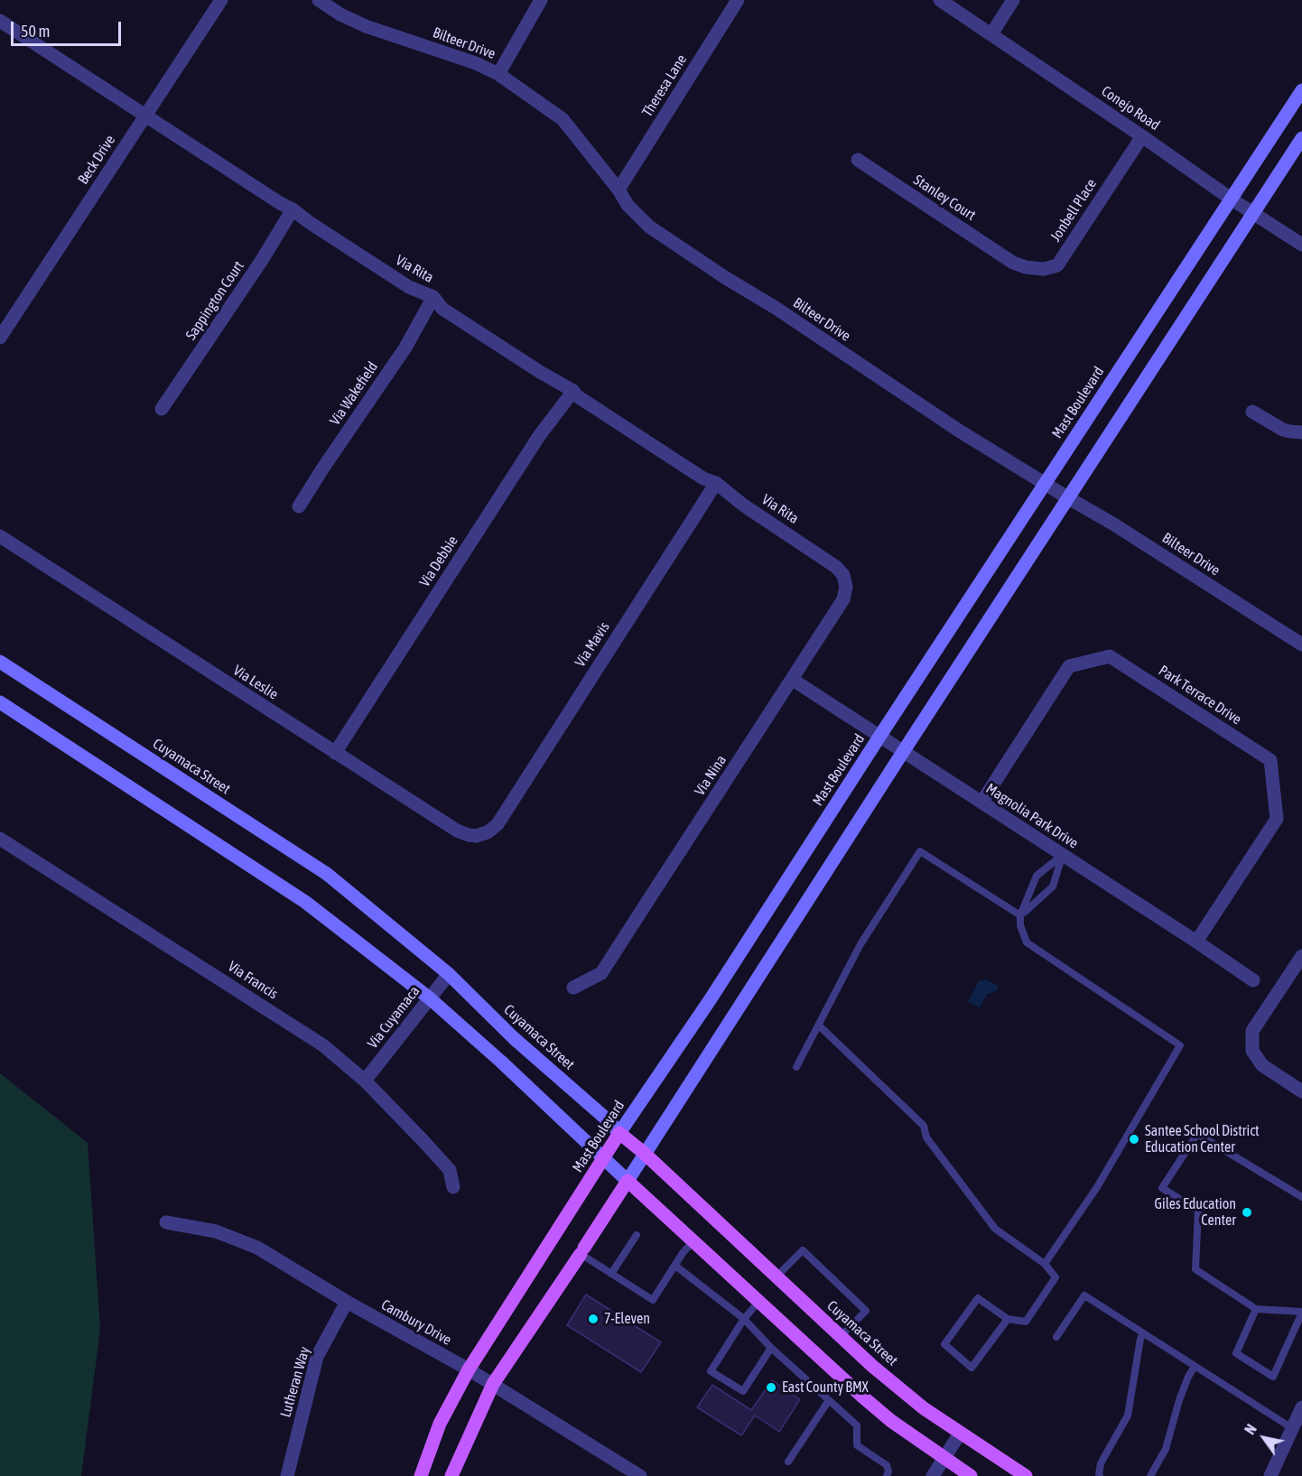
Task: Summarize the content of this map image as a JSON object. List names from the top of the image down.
{
  "streets": {
    "main road": ["Mast Boulevard", "Cuyamaca Street"],
    "street": [
      "Bilteer Drive",
      "Theresa Lane",
      "Conejo Road",
      "Beck Drive",
      "Stanley Court",
      "Jonbell Place",
      "Via Rita",
      "Sappington Court",
      "Via Wakefield",
      "Via Debbie",
      "Via Mavis",
      "Via Leslie",
      "Park Terrace Drive",
      "Via Nina",
      "Magnolia Park Drive",
      "Via Francis",
      "Via Cuyamaca",
      "Cambury Drive",
      "Lutheran Way"
    ]
  },
  "crossings": [
    ["Bilteer Drive", "Theresa Lane"],
    ["Bilteer Drive", "Mast Boulevard"],
    ["Conejo Road", "Jonbell Place"],
    ["Conejo Road", "Mast Boulevard"],
    ["Beck Drive", "Via Rita"],
    ["Stanley Court", "Jonbell Place"],
    ["Via Rita", "Sappington Court"],
    ["Via Rita", "Via Wakefield"],
    ["Via Rita", "Via Debbie"],
    ["Via Rita", "Via Mavis"],
    ["Via Rita", "Via Nina"],
    ["Mast Boulevard", "Cuyamaca Street"],
    ["Mast Boulevard", "Magnolia Park Drive"],
    ["Mast Boulevard", "Cambury Drive"],
    ["Via Debbie", "Via Leslie"],
    ["Via Mavis", "Via Leslie"],
    ["Park Terrace Drive", "Magnolia Park Drive"],
    ["Cuyamaca Street", "Via Cuyamaca"],
    ["Via Nina", "Magnolia Park Drive"],
    ["Via Francis", "Via Cuyamaca"],
    ["Cambury Drive", "Lutheran Way"]
  ],
  "places": [
    "Santee School District Education Center",
    "Giles Education Center",
    "7-Eleven",
    "East County BMX"
  ],
  "scale_bar": "50 m",
  "north": "top left"
}
